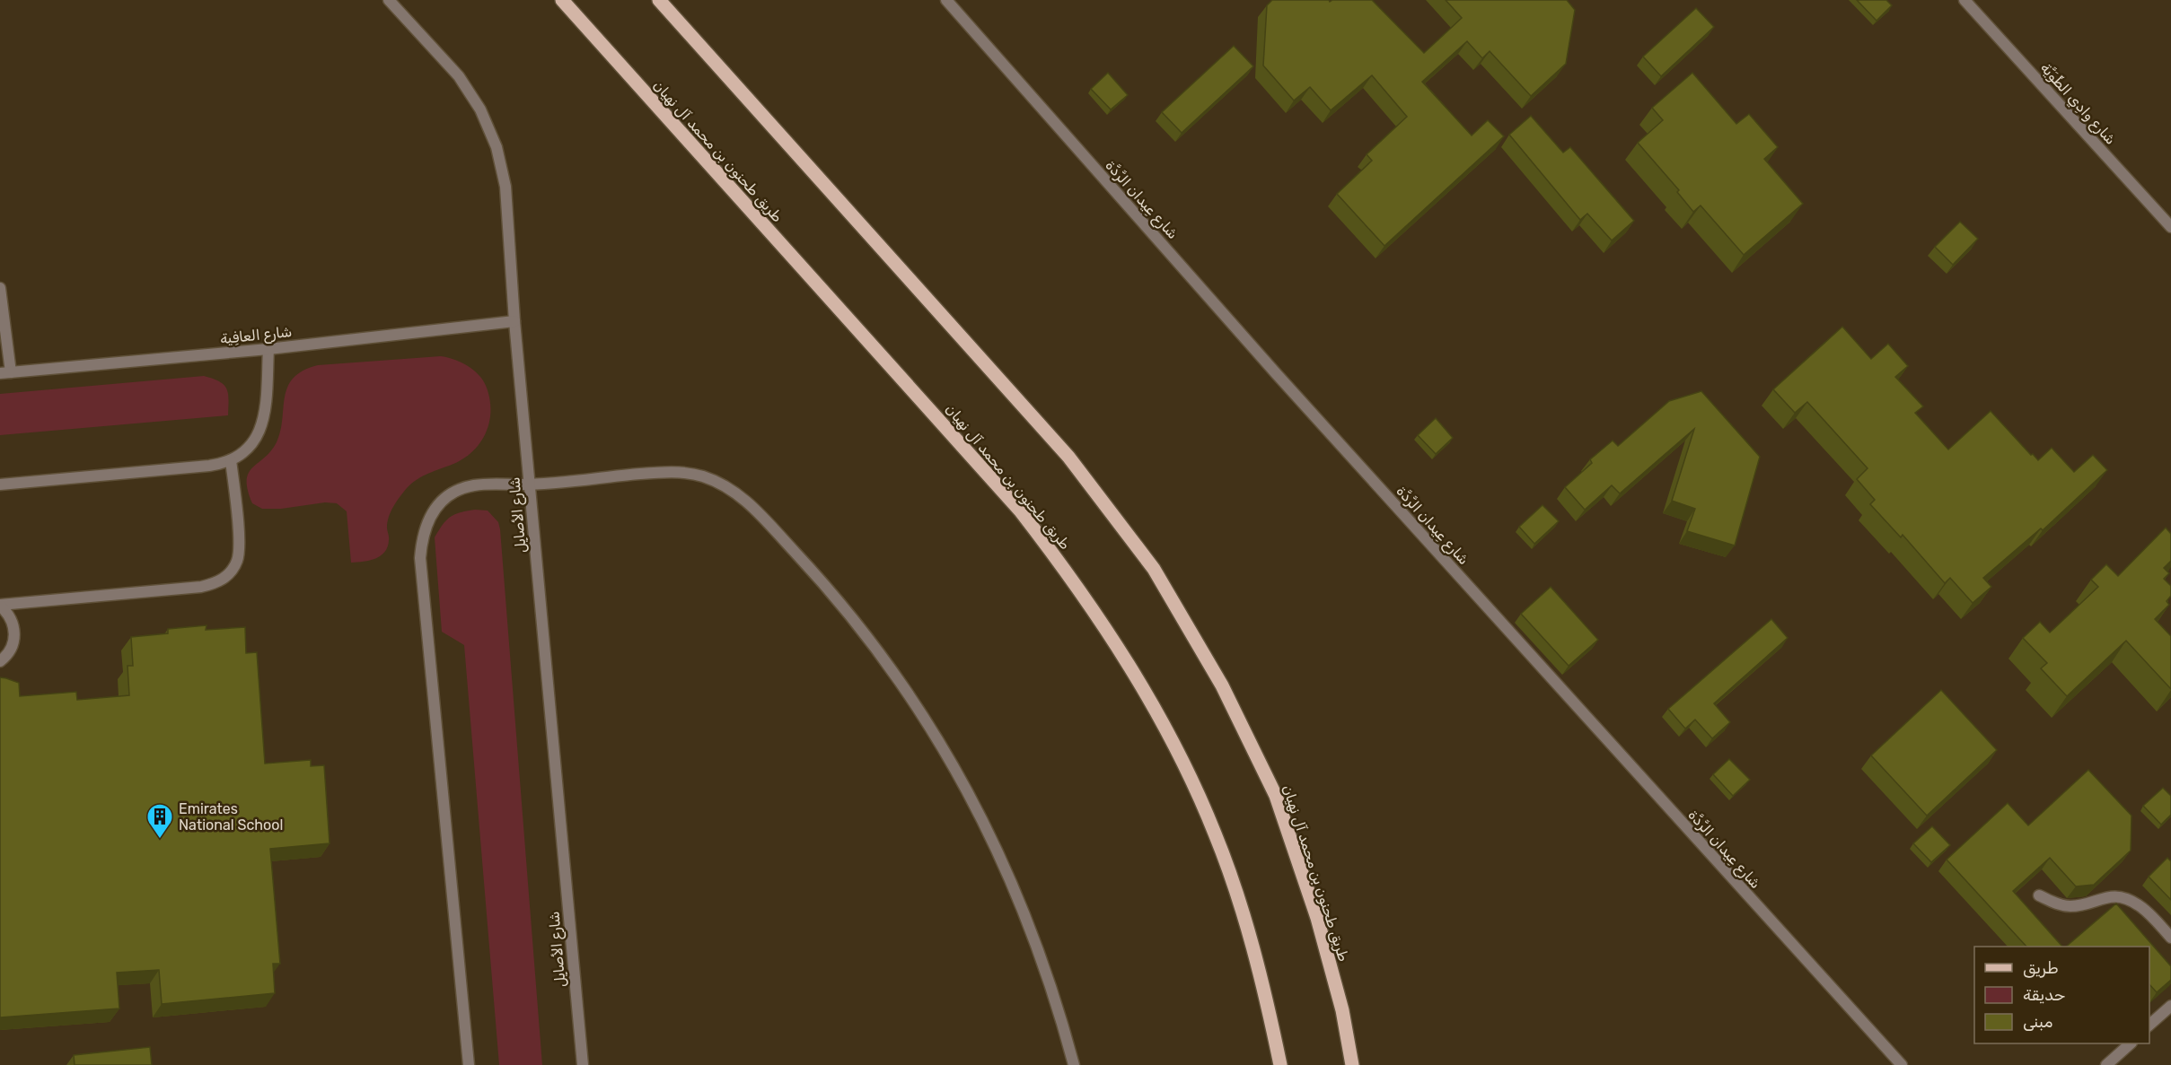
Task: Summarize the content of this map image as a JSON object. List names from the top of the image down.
{
  "streets": {
    "main road": ["طريق طحنون بن محمد آل نهيان"],
    "street": [
      "شارع وادِي الطِّوَيَّة",
      "شارع عِيدان الرَّدَّة",
      "شارع العافِية",
      "شارع الأصايِل"
    ]
  },
  "crossings": [
    ["شارع العافِية", "شارع الأصايِل"]
  ],
  "places": {
    "building": ["Emirates National School"]
  },
  "legend": ["طريق", "حديقة", "مبنى"]
}
